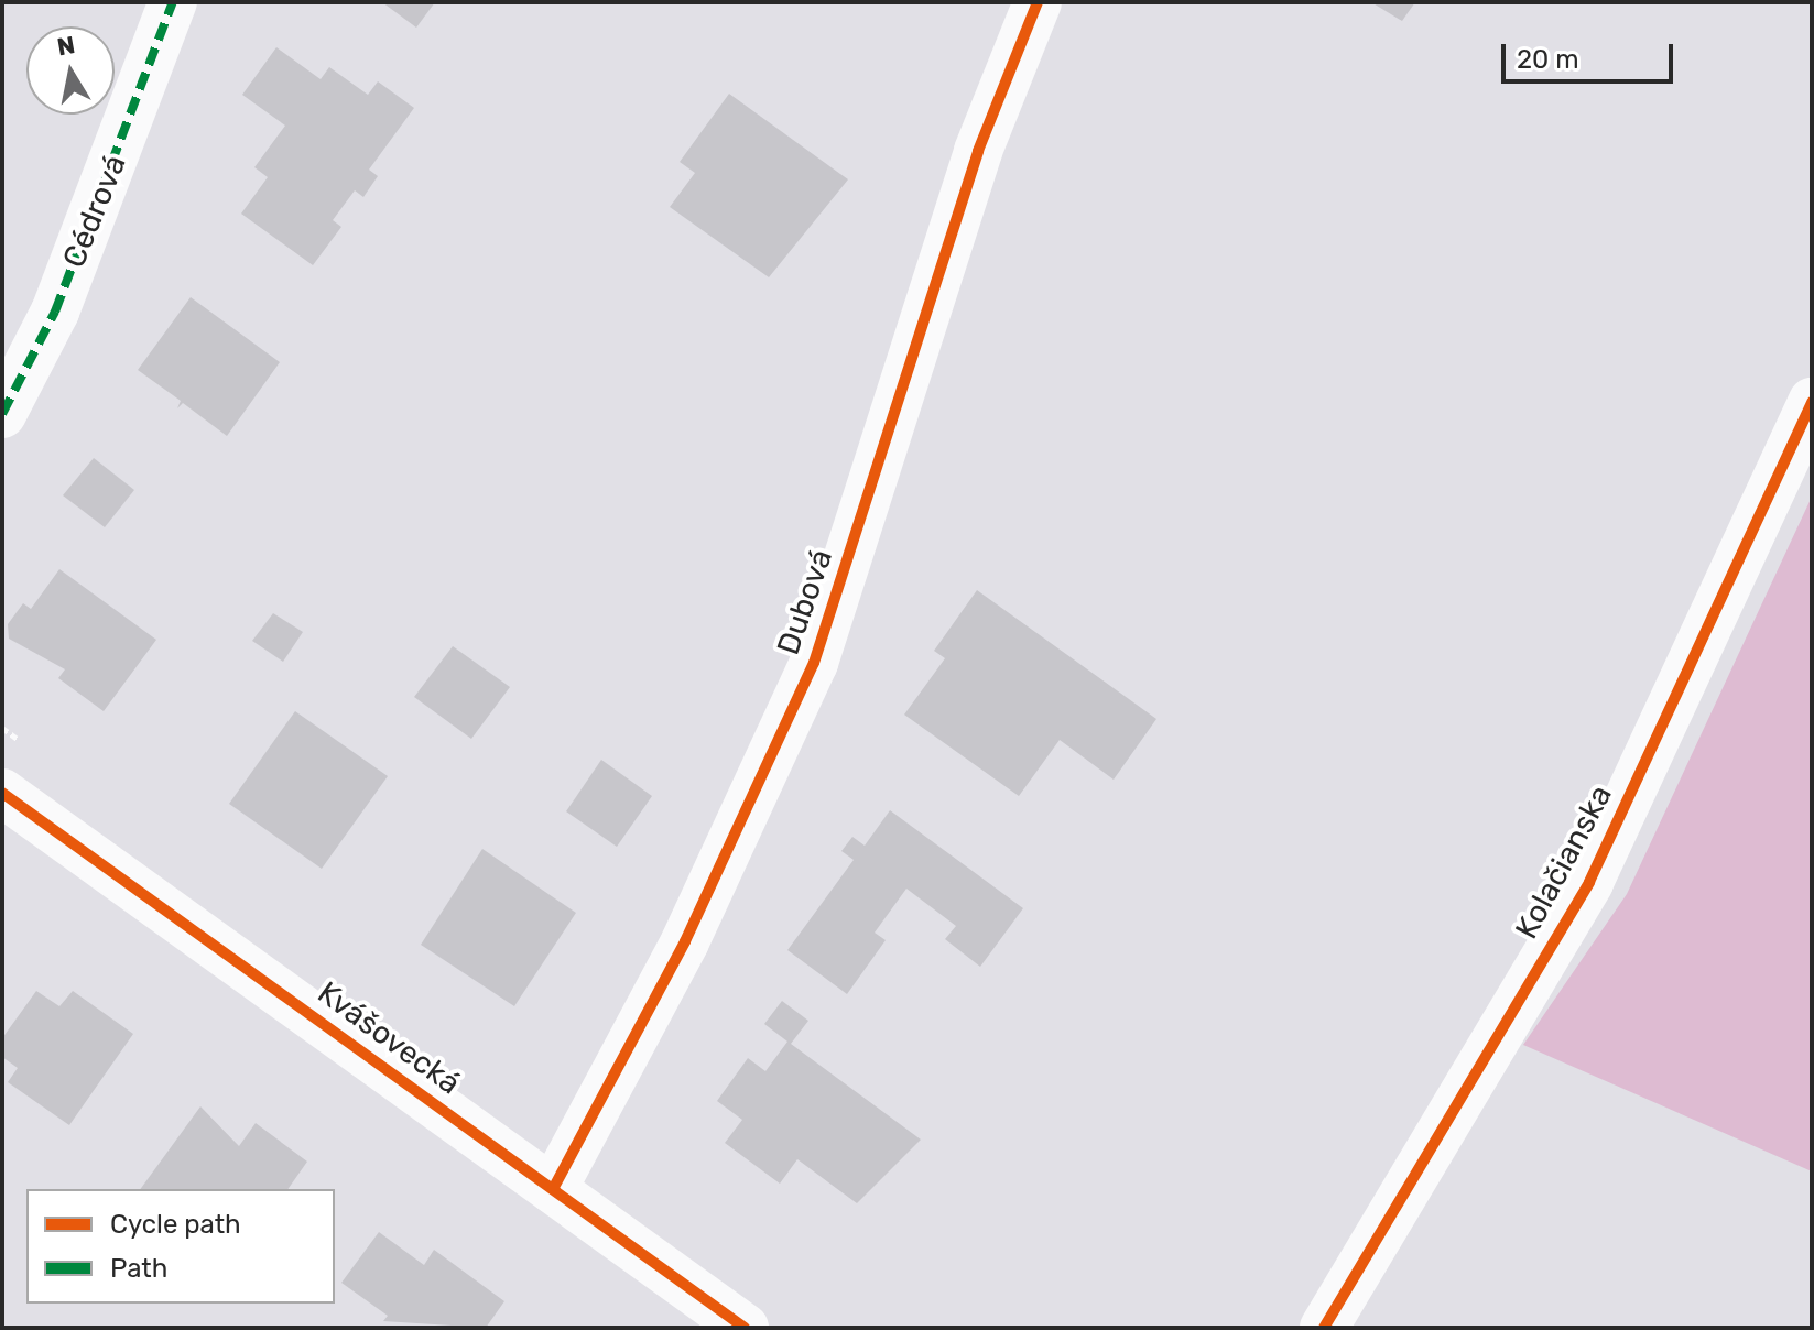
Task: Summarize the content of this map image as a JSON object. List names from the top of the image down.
{
  "streets": {
    "street": [
      "Cédrová",
      "Dubová",
      "Kolačianska",
      "Kvášovecká"
    ]
  },
  "crossings": [
    ["Dubová", "Kvášovecká"]
  ],
  "legend": ["Cycle path", "Path"],
  "scale_bar": "20 m",
  "north": "top"
}
